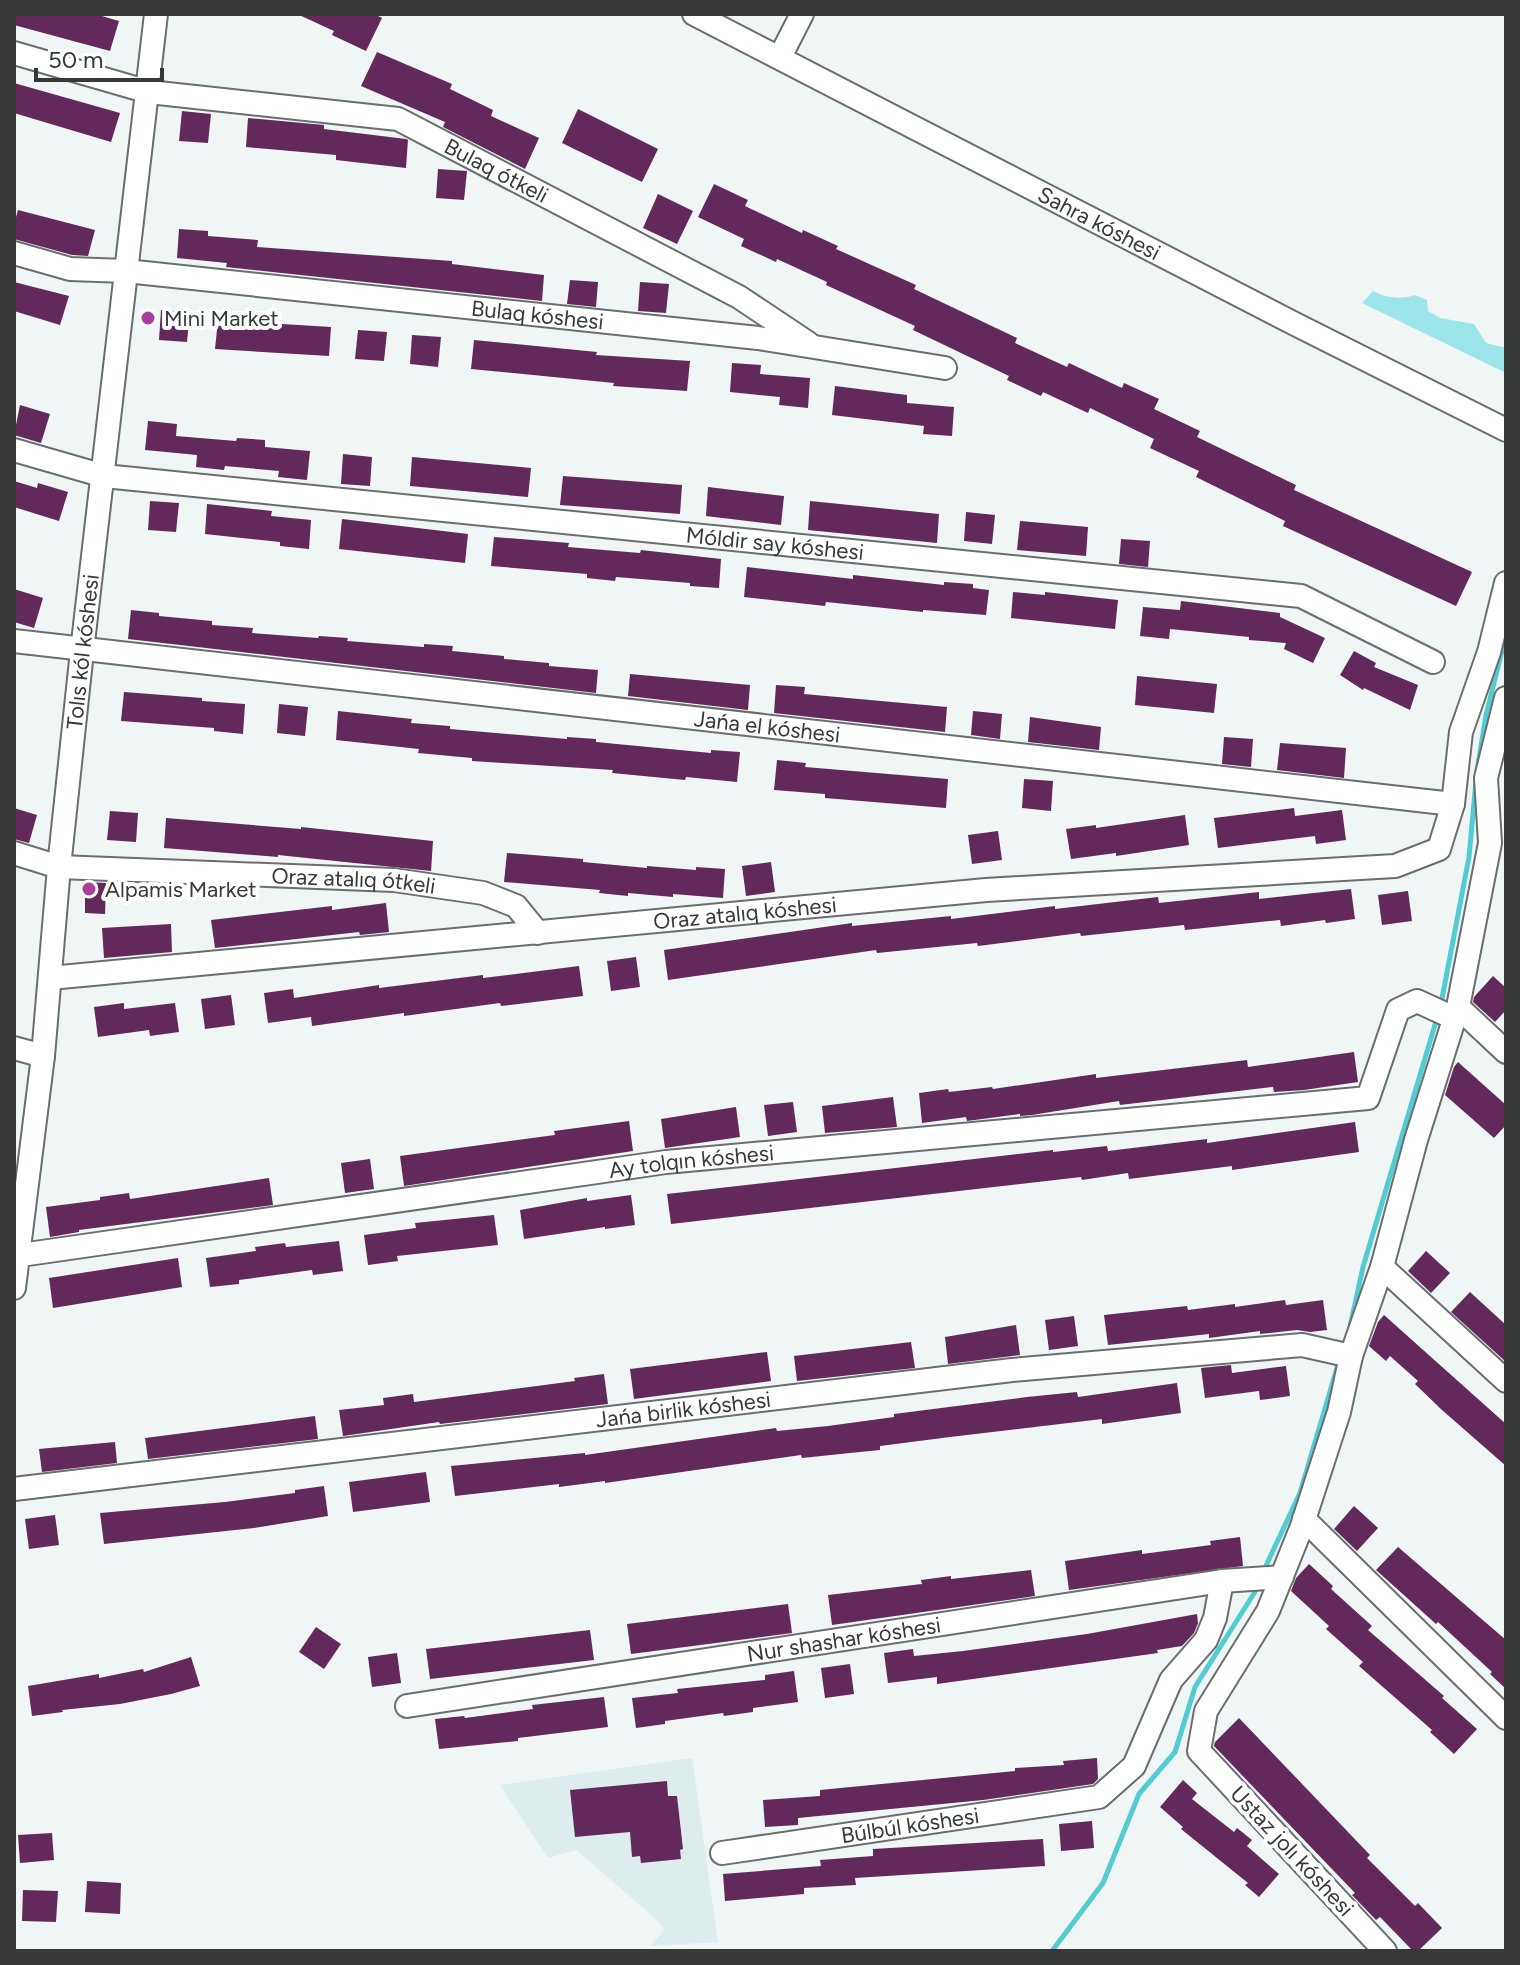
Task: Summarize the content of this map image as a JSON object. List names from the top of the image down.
{
  "streets": {
    "street": [
      "Bulaq ótkeli",
      "Sahra kóshesi",
      "Bulaq kóshesi",
      "Móldir say kóshesi",
      "Tolıs kól kóshesi",
      "Jańa el kóshesi",
      "Oraz atalıq ótkeli",
      "Oraz atalıq kóshesi",
      "Ay tolqın kóshesi",
      "Jańa birlik kóshesi",
      "Nur shashar kóshesi",
      "Búlbúl kóshesi",
      "Ustaz jolı kóshesi"
    ]
  },
  "crossings": [
    ["Bulaq ótkeli", "Bulaq kóshesi"],
    ["Bulaq ótkeli", "Tolıs kól kóshesi"],
    ["Bulaq kóshesi", "Tolıs kól kóshesi"],
    ["Móldir say kóshesi", "Tolıs kól kóshesi"],
    ["Tolıs kól kóshesi", "Jańa el kóshesi"],
    ["Tolıs kól kóshesi", "Oraz atalıq ótkeli"],
    ["Tolıs kól kóshesi", "Oraz atalıq kóshesi"],
    ["Tolıs kól kóshesi", "Ay tolqın kóshesi"],
    ["Jańa el kóshesi", "Oraz atalıq kóshesi"],
    ["Oraz atalıq ótkeli", "Oraz atalıq kóshesi"],
    ["Nur shashar kóshesi", "Búlbúl kóshesi"],
    ["Nur shashar kóshesi", "Ustaz jolı kóshesi"]
  ],
  "places": ["Mini Market", "Alpamis Market"],
  "scale_bar": "50 m"
}
